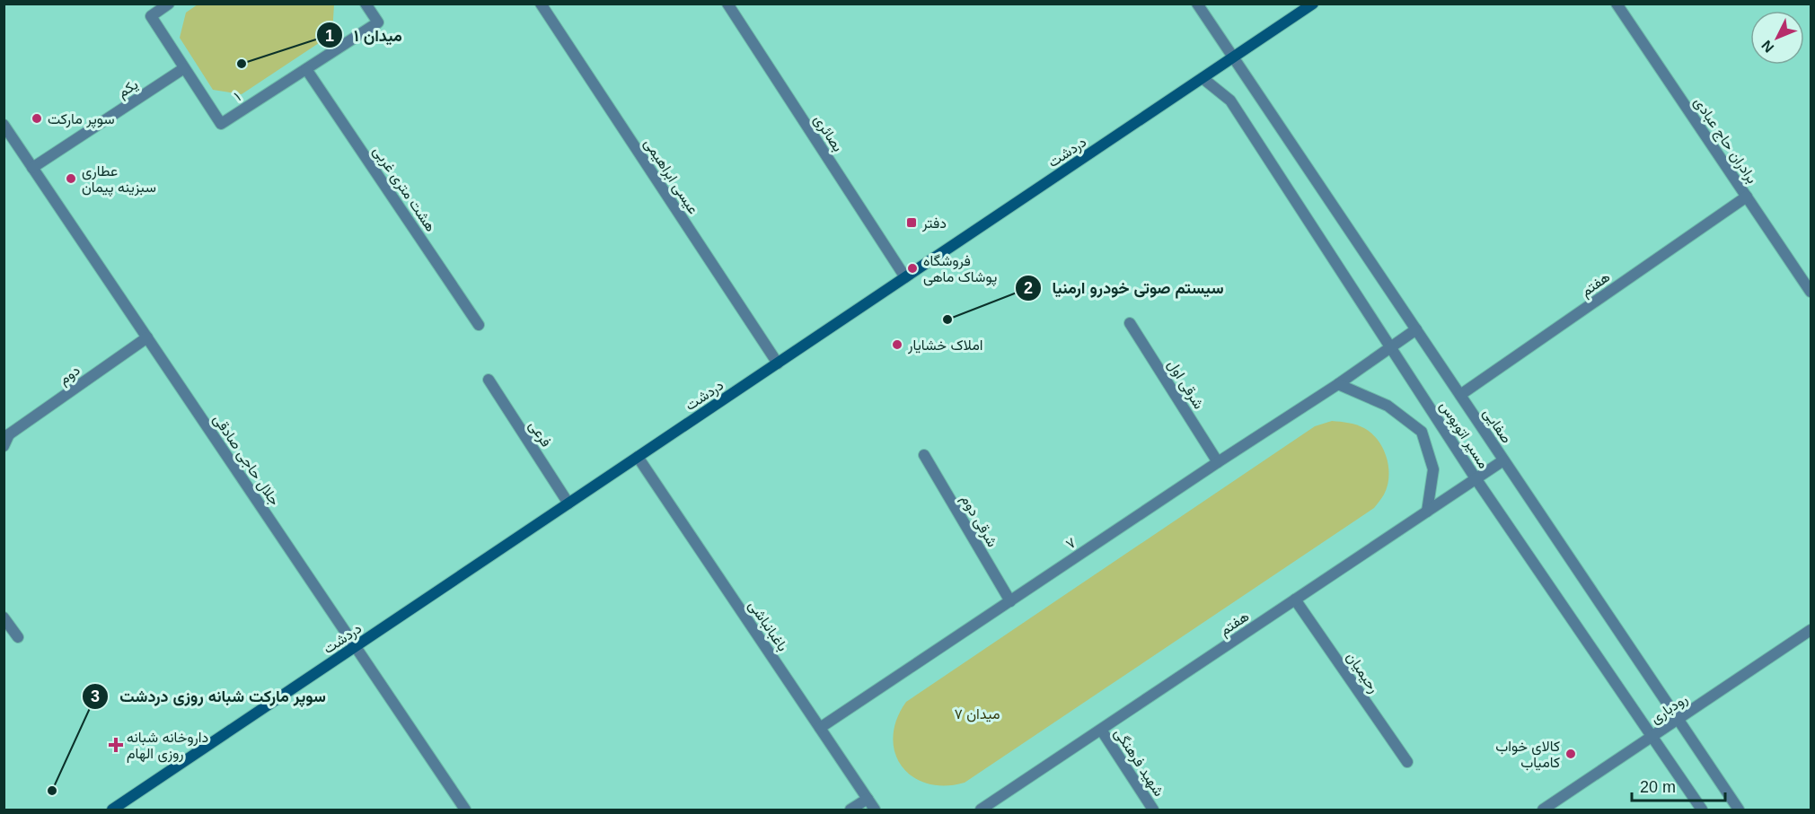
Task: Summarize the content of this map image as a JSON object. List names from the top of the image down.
{
  "streets": {
    "main road": ["دردشت"],
    "street": [
      "یکم",
      "۱",
      "بصائری",
      "برادران حاج عبادی",
      "عیسی ابراهیمی",
      "هشت متری غربی",
      "هفتم",
      "دوم",
      "شرقی اول",
      "صفایی",
      "فرعی",
      "مسیر اتوبوس",
      "جلال حاجی صادقی",
      "شرقی دوم",
      "۷",
      "باغبانباشی",
      "رحیمیان",
      "رودباری",
      "شهید فرهنگی"
    ]
  },
  "crossings": [
    ["یکم", "۱"],
    ["یکم", "جلال حاجی صادقی"],
    ["۱", "هشت متری غربی"],
    ["بصائری", "دردشت"],
    ["برادران حاج عبادی", "هفتم"],
    ["دردشت", "عیسی ابراهیمی"],
    ["دردشت", "صفایی"],
    ["دردشت", "فرعی"],
    ["دردشت", "مسیر اتوبوس"],
    ["دردشت", "جلال حاجی صادقی"],
    ["دردشت", "باغبانباشی"],
    ["هفتم", "صفایی"],
    ["هفتم", "مسیر اتوبوس"],
    ["هفتم", "رحیمیان"],
    ["هفتم", "شهید فرهنگی"],
    ["دوم", "جلال حاجی صادقی"],
    ["شرقی اول", "۷"],
    ["صفایی", "۷"],
    ["صفایی", "رودباری"],
    ["مسیر اتوبوس", "۷"],
    ["مسیر اتوبوس", "رودباری"],
    ["شرقی دوم", "۷"],
    ["۷", "باغبانباشی"]
  ],
  "parks": ["میدان ۷"],
  "places": {
    "other": [
      "میدان ۱",
      "سوپر مارکت",
      "عطاری سبزینه پیمان",
      "فروشگاه پوشاک ماهی",
      "سیستم صوتی خودرو ارمنیا",
      "املاک خشایار",
      "کالای خواب کامیاب",
      "سوپر مارکت شبانه روزی دردشت"
    ],
    "transit": ["دفتر"],
    "health": ["داروخانه شبانه روزی الهام"]
  },
  "scale_bar": "20 m",
  "north": "bottom left"
}
